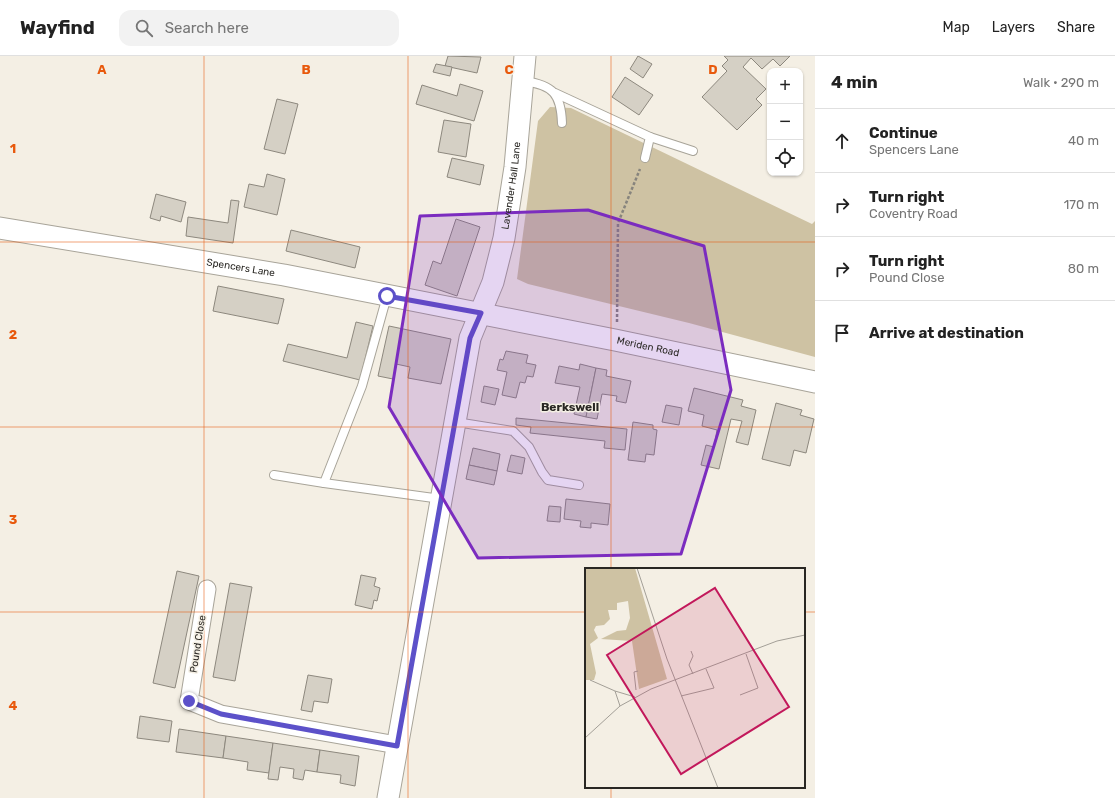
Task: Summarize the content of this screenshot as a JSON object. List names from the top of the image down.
{
  "streets": {
    "street": [
      "Lavender Hall Lane",
      "Spencers Lane",
      "Meriden Road",
      "Pound Close"
    ]
  },
  "crossings": [
    ["Lavender Hall Lane", "Spencers Lane"],
    ["Lavender Hall Lane", "Meriden Road"],
    ["Lavender Hall Lane", "Pound Close"],
    ["Spencers Lane", "Meriden Road"]
  ],
  "districts": ["Berkswell"],
  "page": {
    "header": "Wayfind",
    "search": "Search here",
    "nav": ["Map", "Layers", "Share"],
    "heading": ["4 min", "Walk · 290 m"],
    "map_buttons": ["+", "−"],
    "list": [
      ["Continue", "Spencers Lane", "40 m"],
      ["Turn right", "Coventry Road", "170 m"],
      ["Turn right", "Pound Close", "80 m"],
      "Arrive at destination"
    ]
  },
  "grid": {
    "columns": [
      "A",
      "B",
      "C",
      "D"
    ],
    "rows": [
      "1",
      "2",
      "3",
      "4"
    ]
  }
}
